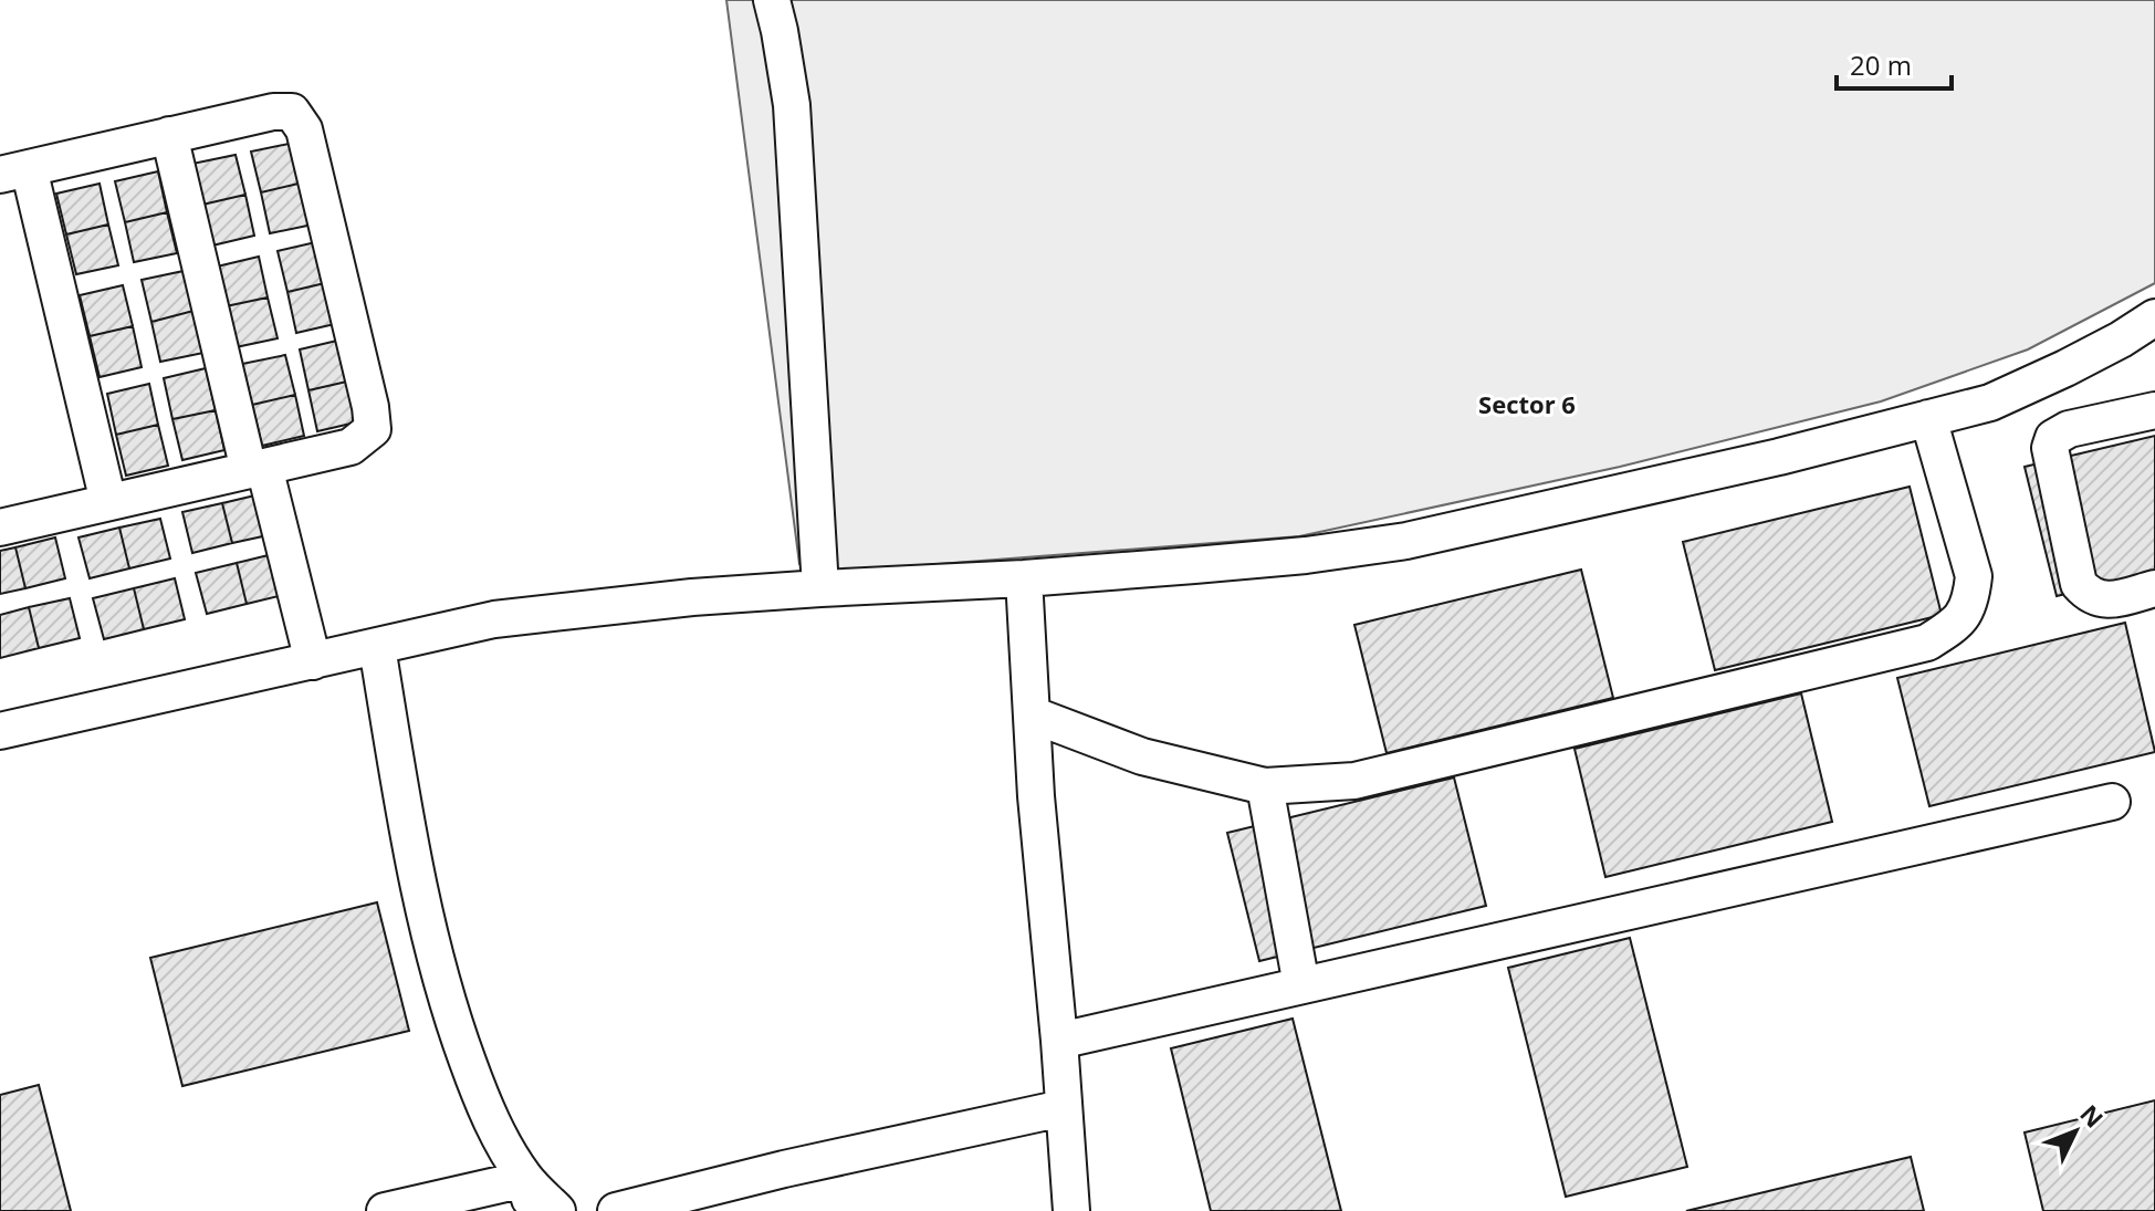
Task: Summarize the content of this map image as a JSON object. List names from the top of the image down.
{
  "districts": ["Sector 6"],
  "scale_bar": "20 m",
  "north": "top right"
}
